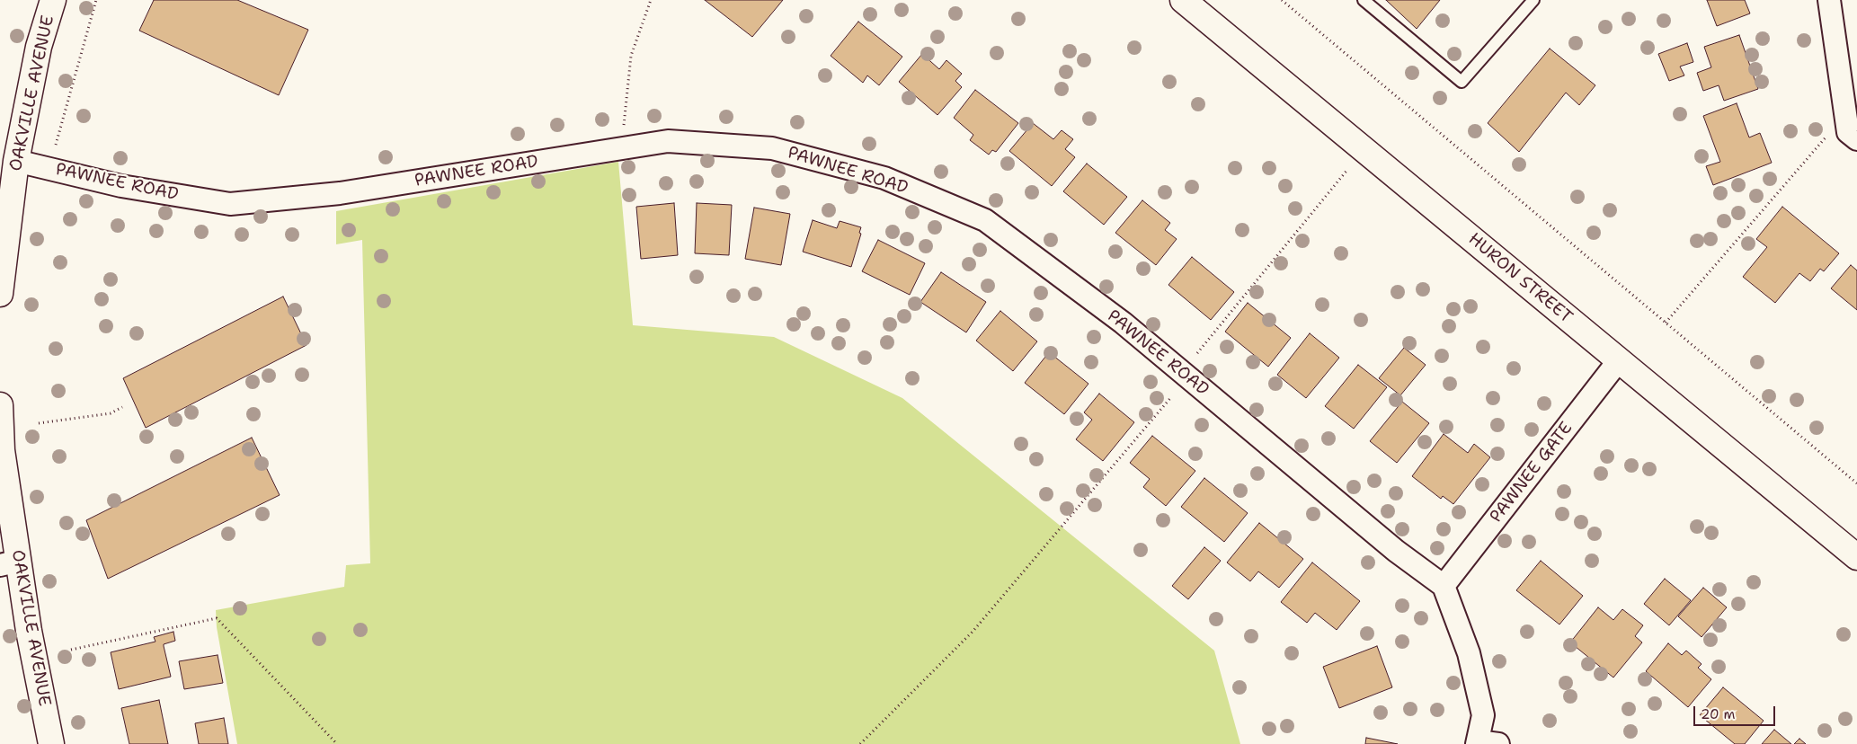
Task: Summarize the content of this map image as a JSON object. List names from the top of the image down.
{
  "streets": {
    "main road": ["OAKVILLE AVENUE", "HURON STREET"],
    "street": ["PAWNEE ROAD", "PAWNEE GATE"]
  },
  "crossings": [
    ["OAKVILLE AVENUE", "PAWNEE ROAD"],
    ["PAWNEE ROAD", "PAWNEE GATE"],
    ["HURON STREET", "PAWNEE GATE"]
  ],
  "scale_bar": "20 m"
}
